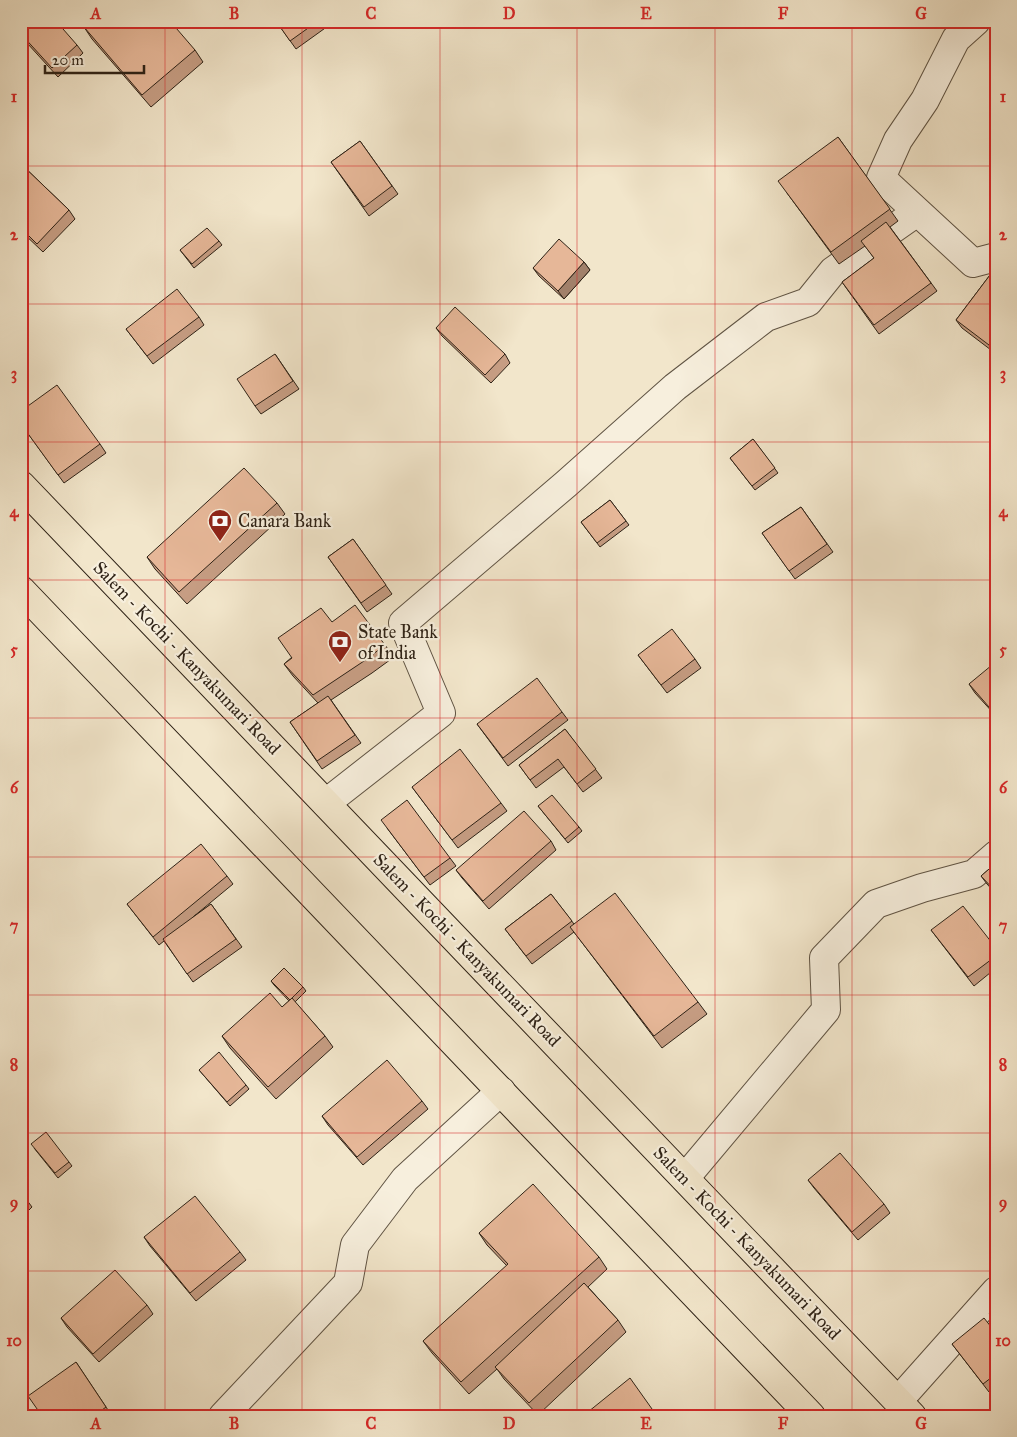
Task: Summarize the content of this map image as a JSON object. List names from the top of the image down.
{
  "streets": {
    "highway": ["Salem - Kochi - Kanyakumari Road"]
  },
  "places": {
    "bank": ["Canara Bank", "State Bank of India"]
  },
  "scale_bar": "20 m",
  "grid": {
    "columns": [
      "A",
      "B",
      "C",
      "D",
      "E",
      "F",
      "G"
    ],
    "rows": [
      "1",
      "2",
      "3",
      "4",
      "5",
      "6",
      "7",
      "8",
      "9",
      "10"
    ]
  }
}
